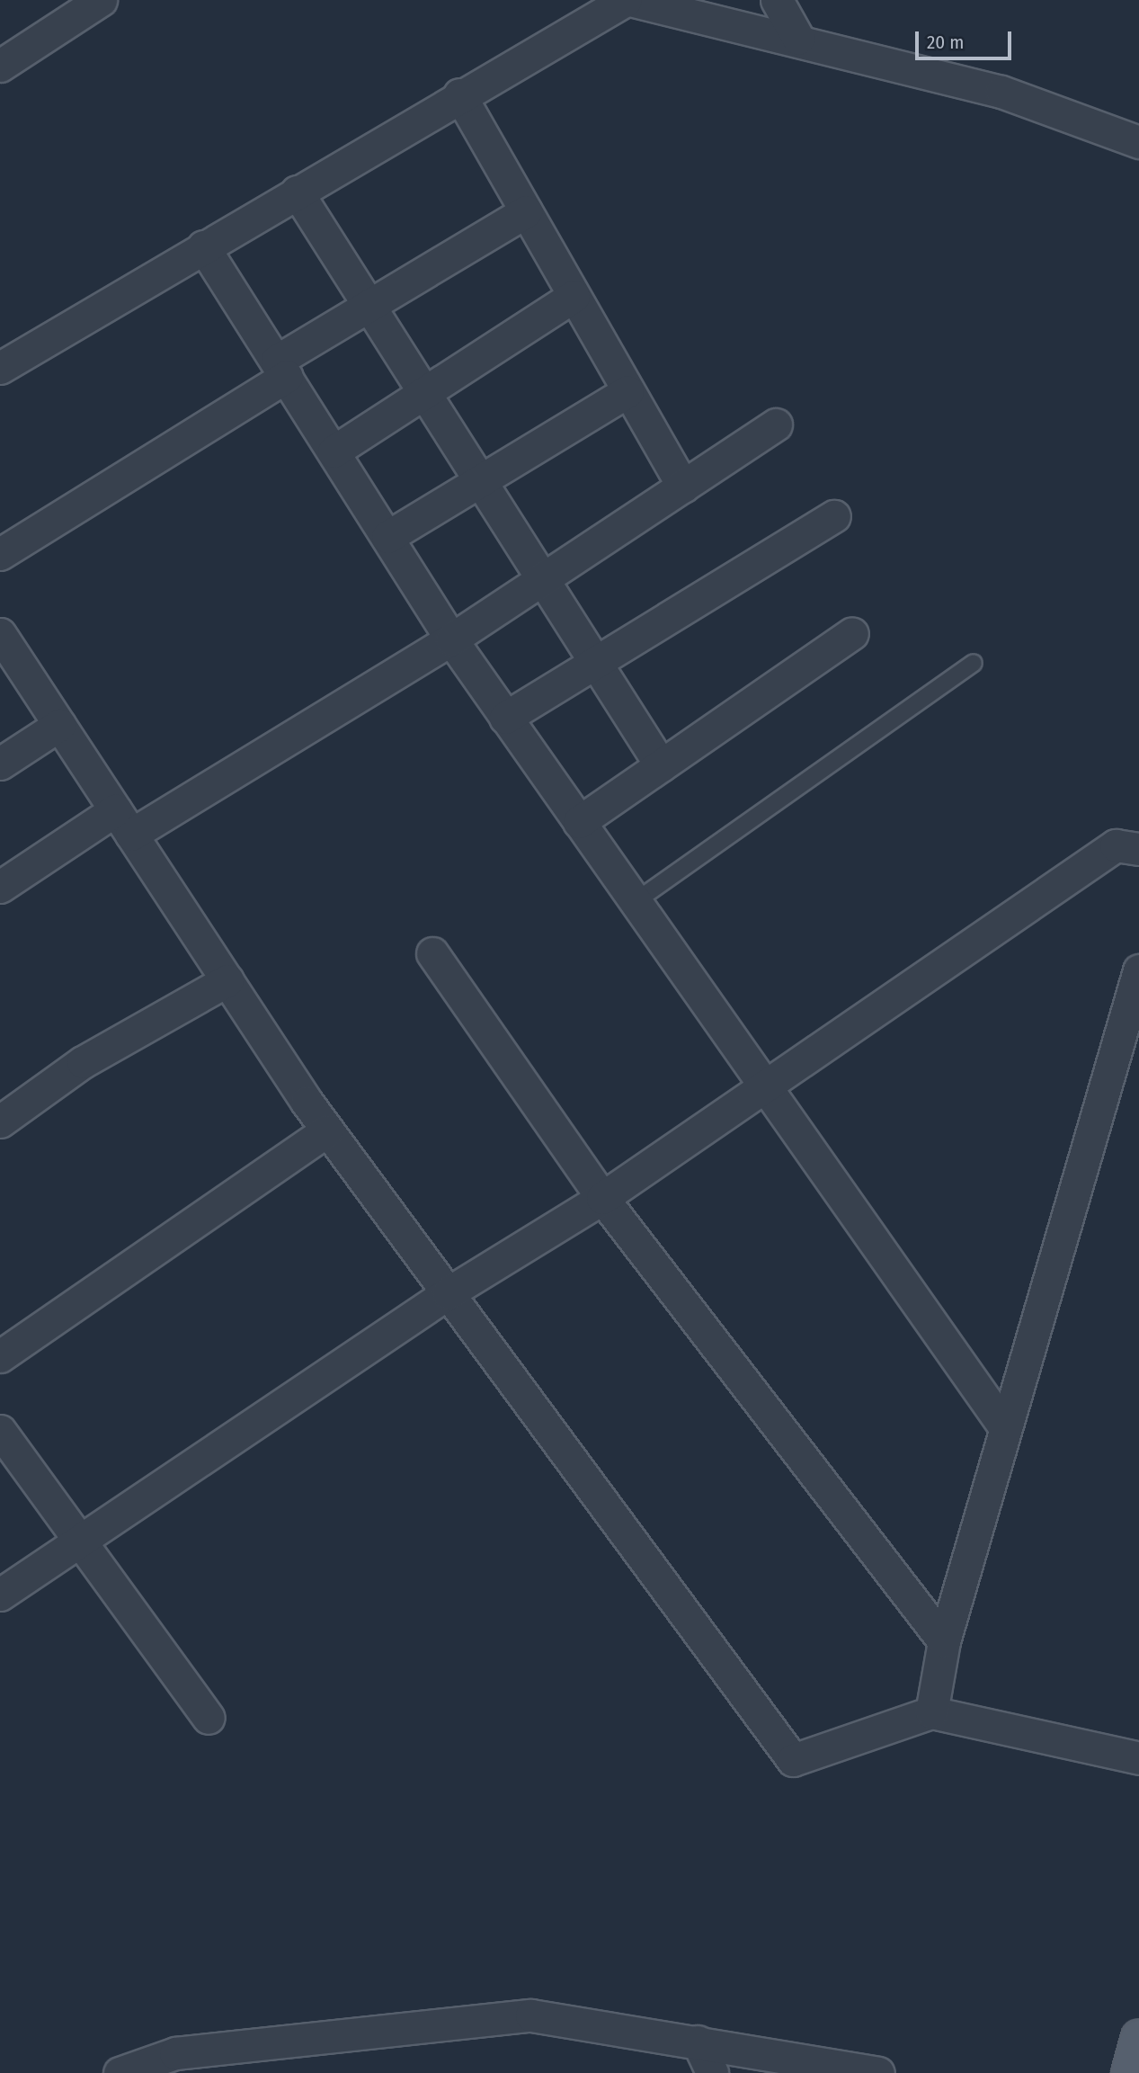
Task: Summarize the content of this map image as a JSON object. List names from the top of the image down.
{
  "scale_bar": "20 m"
}
